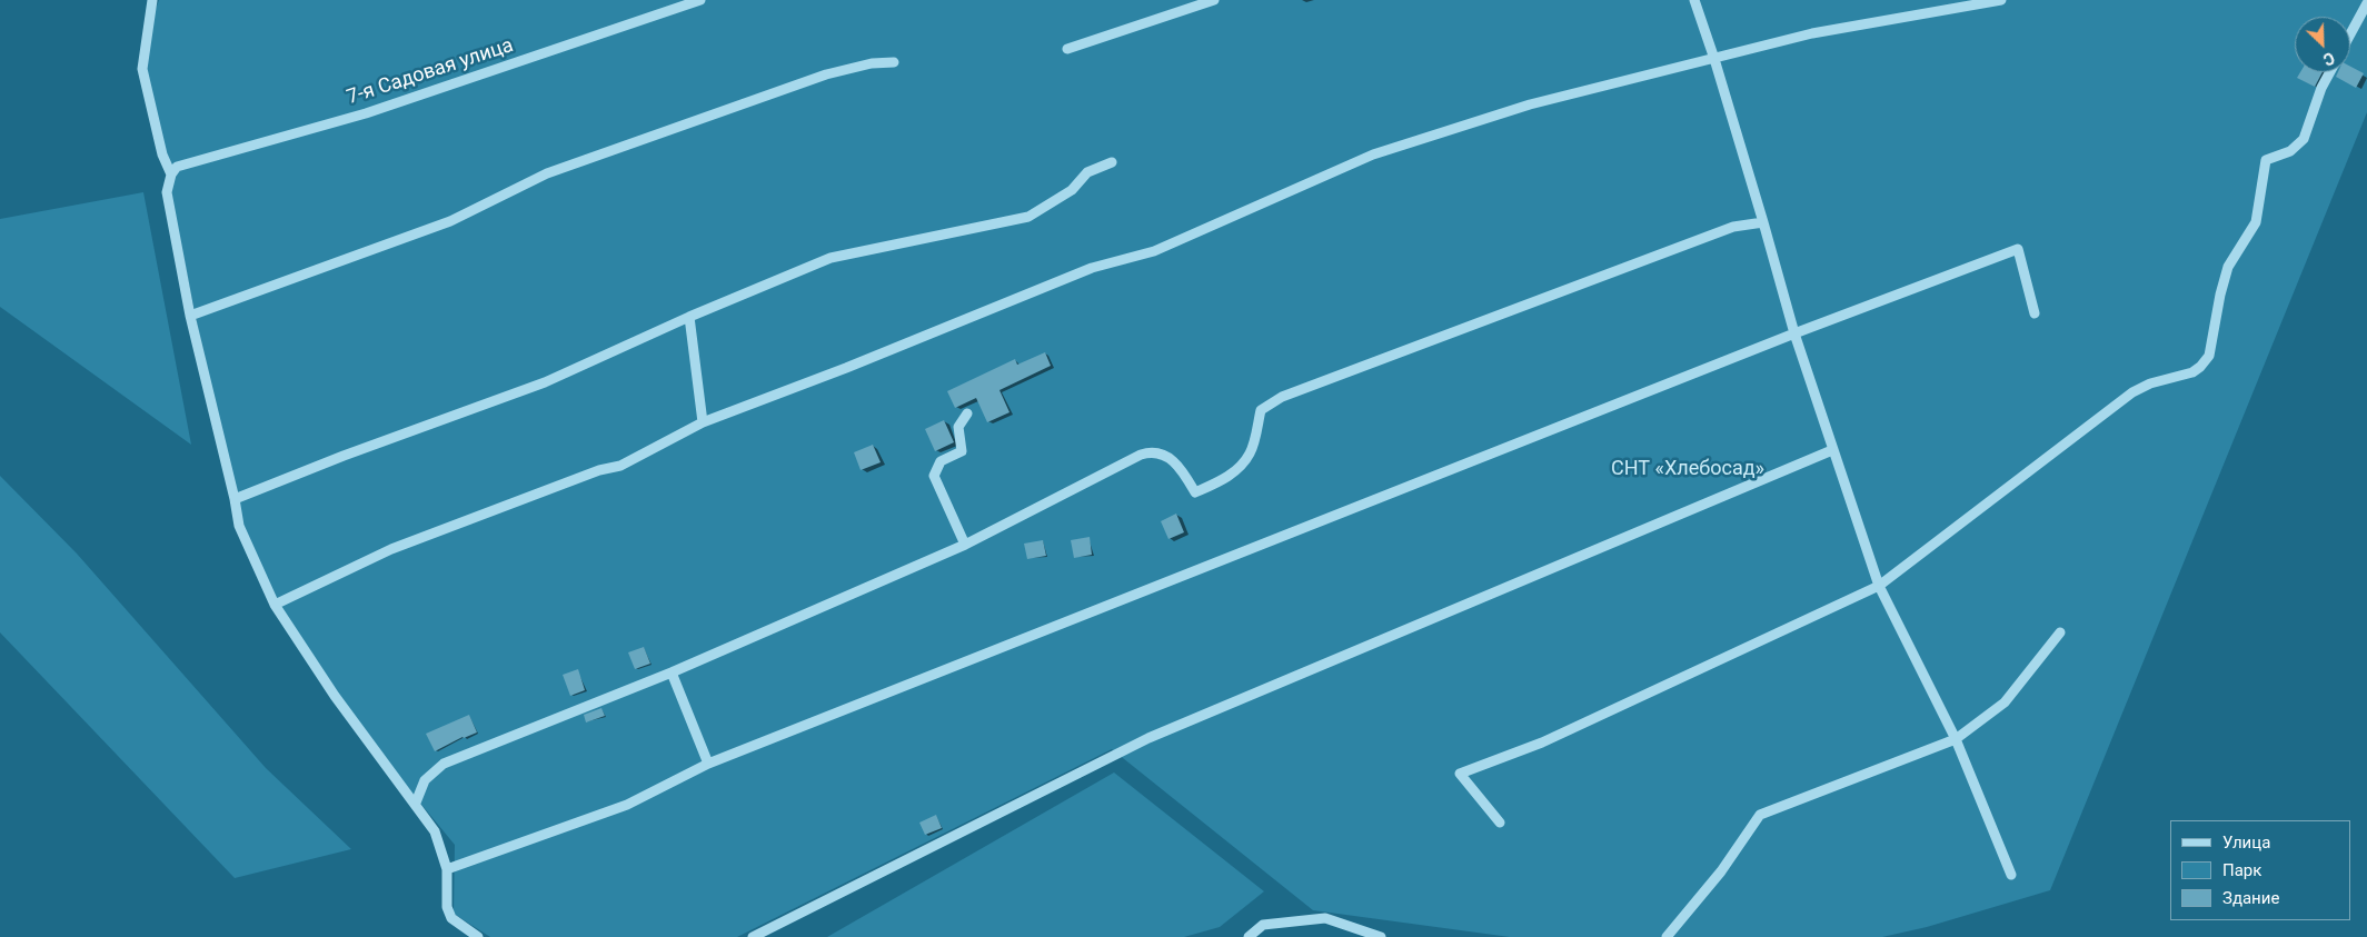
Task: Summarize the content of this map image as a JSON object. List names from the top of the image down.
{
  "streets": {
    "lane": ["7-я Садовая улица"]
  },
  "parks": ["СНТ «Хлебосад»"],
  "legend": ["Улица", "Парк", "Здание"],
  "north": "bottom right"
}
